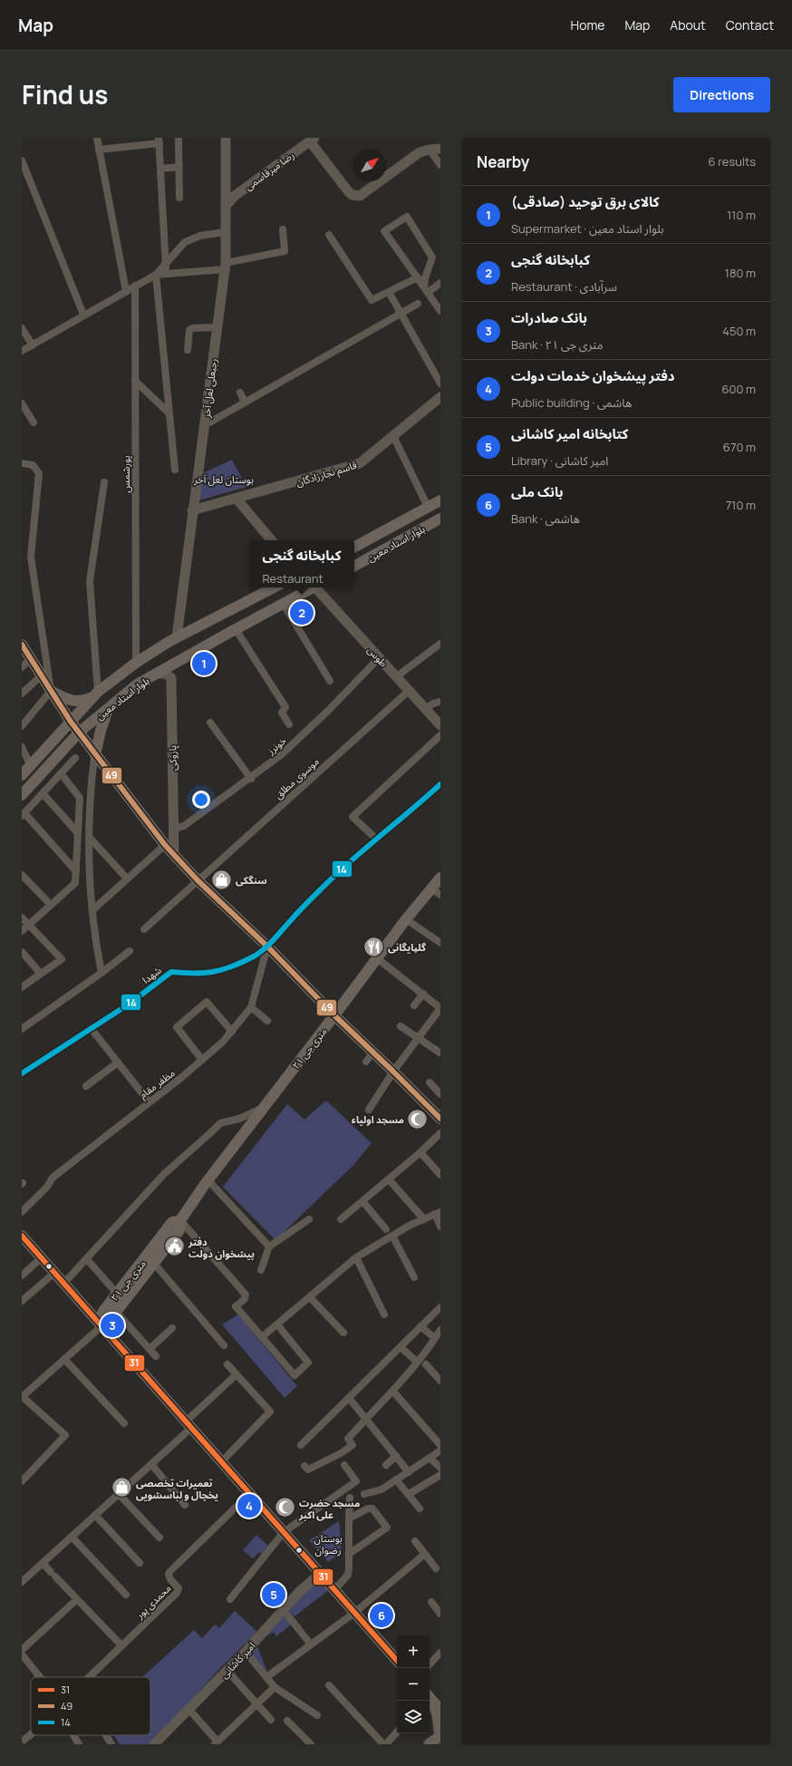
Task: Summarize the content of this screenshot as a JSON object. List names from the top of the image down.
{
  "streets": {
    "main road": ["بلوار استاد معین", "۲۱ متری جی"],
    "street": [
      "رضا میرقاسمی",
      "رجبعلی لعل آخر",
      "قاسم نجارزادگان",
      "پورشمس",
      "طوس",
      "خونرز",
      "پازوکی",
      "موسوی مطلق",
      "شهدا",
      "مظفر مقام",
      "محمدی پور",
      "امیر کاشانی"
    ]
  },
  "crossings": [
    ["رضا میرقاسمی", "رجبعلی لعل آخر"],
    ["رجبعلی لعل آخر", "قاسم نجارزادگان"],
    ["رجبعلی لعل آخر", "بلوار استاد معین"],
    ["پورشمس", "بلوار استاد معین"],
    ["بلوار استاد معین", "پازوکی"],
    ["طوس", "خونرز"],
    ["طوس", "موسوی مطلق"],
    ["خونرز", "پازوکی"],
    ["شهدا", "مظفر مقام"]
  ],
  "parks": ["بوستان لعل آخر", "بوستان رضوان"],
  "places": {
    "shop": ["سنگکی", "تعمیرات تخصصی یخچال و لباسشویی"],
    "restaurant": ["گلپایگانی"],
    "mosque": ["مسجد اولیاء", "مسجد حضرت علی اکبر"],
    "public building": ["دفتر پیشخوان دولت"]
  },
  "lines": ["transit line 49", "transit line 14", "transit line 31"],
  "legend": ["31", "49", "14"],
  "north": "top right",
  "page": {
    "header": "Map",
    "nav": [
      "Home",
      "Map",
      "About",
      "Contact"
    ],
    "title": "Find us",
    "buttons": "Directions",
    "heading": ["Nearby", "6 results"],
    "list": [
      {
        "mark": "1",
        "name": "کالای برق توحید (صادقی)",
        "note": "Supermarket · بلوار استاد معین",
        "value": "110 m"
      },
      {
        "mark": "2",
        "name": "کبابخانه گنجی",
        "note": "Restaurant · سرآبادی",
        "value": "180 m"
      },
      {
        "mark": "3",
        "name": "بانک صادرات",
        "note": "Bank · ۲۱ متری جی",
        "value": "450 m"
      },
      {
        "mark": "4",
        "name": "دفتر پیشخوان خدمات دولت",
        "note": "Public building · هاشمی",
        "value": "600 m"
      },
      {
        "mark": "5",
        "name": "کتابخانه امیر کاشانی",
        "note": "Library · امیر کاشانی",
        "value": "670 m"
      },
      {
        "mark": "6",
        "name": "بانک ملی",
        "note": "Bank · هاشمی",
        "value": "710 m"
      }
    ],
    "popup": ["کبابخانه گنجی", "Restaurant"],
    "pins": [
      "2",
      "1",
      "3",
      "4",
      "5",
      "6"
    ],
    "map_buttons": ["+", "−"]
  }
}
